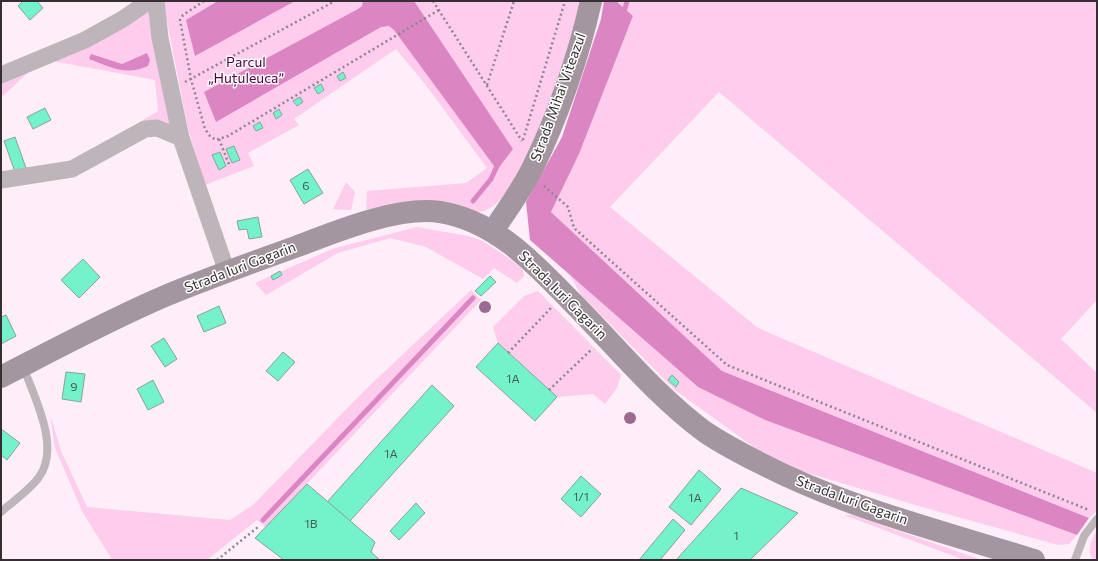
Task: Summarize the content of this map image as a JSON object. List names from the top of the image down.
{
  "streets": {
    "main road": ["Strada Mihai Viteazul", "Strada Iuri Gagarin"]
  },
  "crossings": [
    ["Strada Mihai Viteazul", "Strada Iuri Gagarin"]
  ],
  "parks": ["Parcul „Huțuleuca”"],
  "house_numbers": [
    "6",
    "1A",
    "9",
    "1A",
    "1/1",
    "1A",
    "1B",
    "1"
  ]
}
